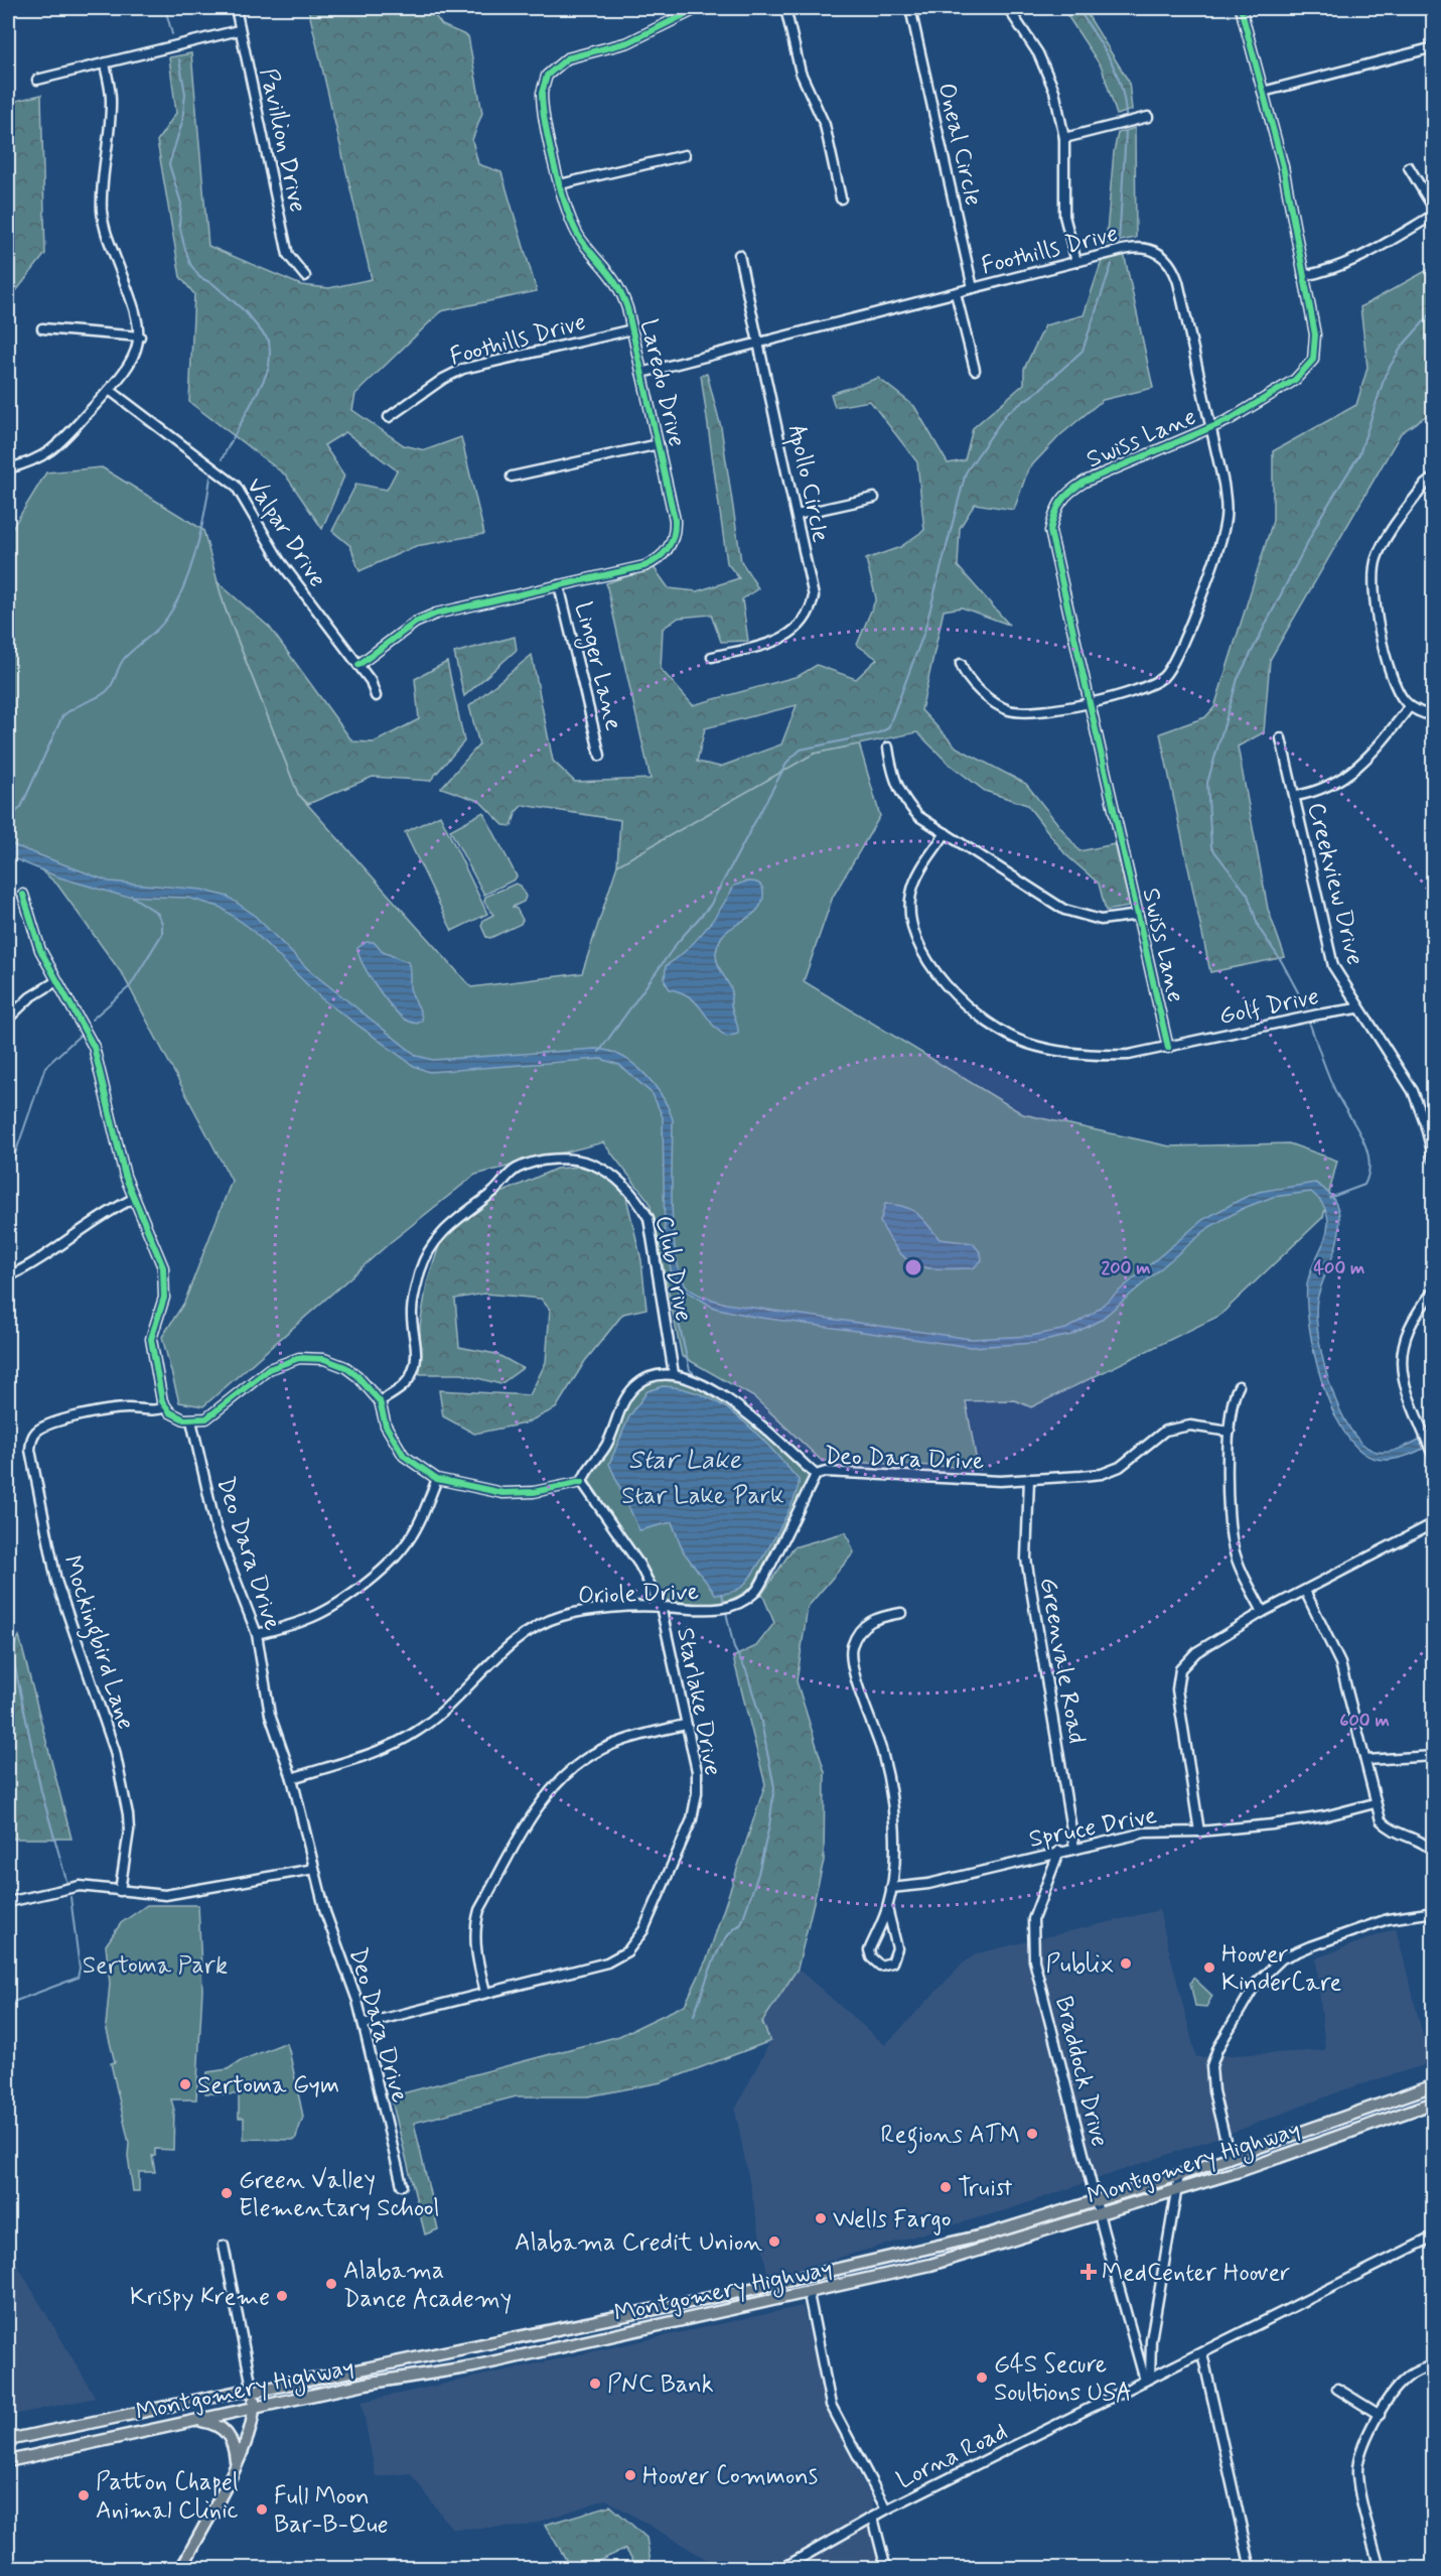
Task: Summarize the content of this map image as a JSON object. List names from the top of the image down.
{
  "streets": {
    "main road": ["Montgomery Highway"],
    "street": [
      "Pavillion Drive",
      "Oneal Circle",
      "Foothills Drive",
      "Laredo Drive",
      "Swiss Lane",
      "Apollo Circle",
      "Valpar Drive",
      "Linger Lane",
      "Creekview Drive",
      "Golf Drive",
      "Club Drive",
      "Deo Dara Drive",
      "Oriole Drive",
      "Mockingbird Lane",
      "Greenvale Road",
      "Starlake Drive",
      "Spruce Drive",
      "Braddock Drive",
      "Lorna Road"
    ]
  },
  "crossings": [
    ["Oneal Circle", "Foothills Drive"],
    ["Foothills Drive", "Laredo Drive"],
    ["Foothills Drive", "Swiss Lane"],
    ["Foothills Drive", "Apollo Circle"],
    ["Laredo Drive", "Valpar Drive"],
    ["Laredo Drive", "Linger Lane"],
    ["Swiss Lane", "Golf Drive"],
    ["Creekview Drive", "Golf Drive"],
    ["Club Drive", "Deo Dara Drive"],
    ["Deo Dara Drive", "Oriole Drive"],
    ["Deo Dara Drive", "Greenvale Road"],
    ["Deo Dara Drive", "Starlake Drive"],
    ["Oriole Drive", "Starlake Drive"],
    ["Greenvale Road", "Spruce Drive"],
    ["Spruce Drive", "Braddock Drive"],
    ["Braddock Drive", "Montgomery Highway"],
    ["Braddock Drive", "Lorna Road"]
  ],
  "water": ["Star Lake"],
  "parks": ["Star Lake Park", "Sertoma Park"],
  "places": {
    "other": [
      "Publix",
      "Hoover KinderCare",
      "Sertoma Gym",
      "Regions ATM",
      "Truist",
      "Green Valley Elementary School",
      "Wells Fargo",
      "Alabama Credit Union",
      "Alabama Dance Academy",
      "Krispy Kreme",
      "G4S Secure Soultions USA",
      "PNC Bank",
      "Hoover Commons",
      "Patton Chapel Animal Clinic",
      "Full Moon Bar-B-Que"
    ],
    "health": ["MedCenter Hoover"]
  },
  "rings": ["200 m", "400 m", "600 m"]
}
